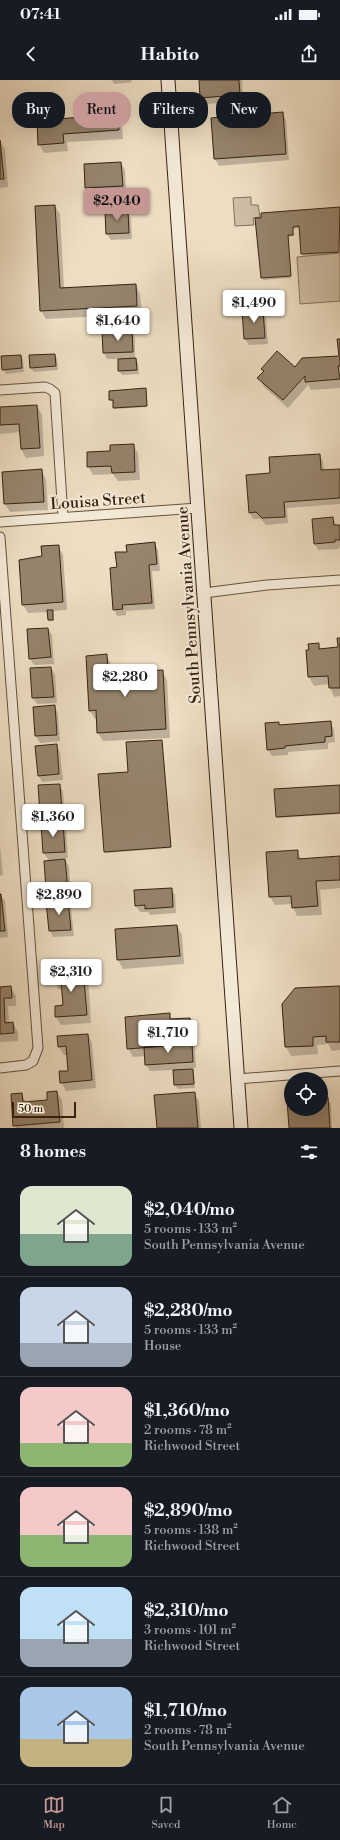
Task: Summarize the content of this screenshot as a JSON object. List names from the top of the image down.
{
  "streets": {
    "main road": ["South Pennsylvania Avenue"],
    "street": ["Louisa Street"]
  },
  "crossings": [
    ["Louisa Street", "South Pennsylvania Avenue"]
  ],
  "scale_bar": "50 m",
  "page": {
    "status": "07:41",
    "header": "Habito",
    "chip": [
      "Buy",
      "Rent",
      "Filters",
      "New"
    ],
    "price": [
      "$2,040",
      "$1,490",
      "$1,640",
      "$2,280",
      "$1,360",
      "$2,890",
      "$2,310",
      "$1,710"
    ],
    "scale": "50 m",
    "heading": "8 homes",
    "list": [
      {
        "name": "$2,040/mo",
        "note": "5 rooms · 133 m² · South Pennsylvania Avenue"
      },
      {
        "name": "$2,280/mo",
        "note": "5 rooms · 133 m² · House"
      },
      {
        "name": "$1,360/mo",
        "note": "2 rooms · 78 m² · Richwood Street"
      },
      {
        "name": "$2,890/mo",
        "note": "5 rooms · 138 m² · Richwood Street"
      },
      {
        "name": "$2,310/mo",
        "note": "3 rooms · 101 m² · Richwood Street"
      },
      {
        "name": "$1,710/mo",
        "note": "2 rooms · 78 m² · South Pennsylvania Avenue"
      }
    ],
    "tabs": ["Map", "Saved", "Home"]
  }
}
